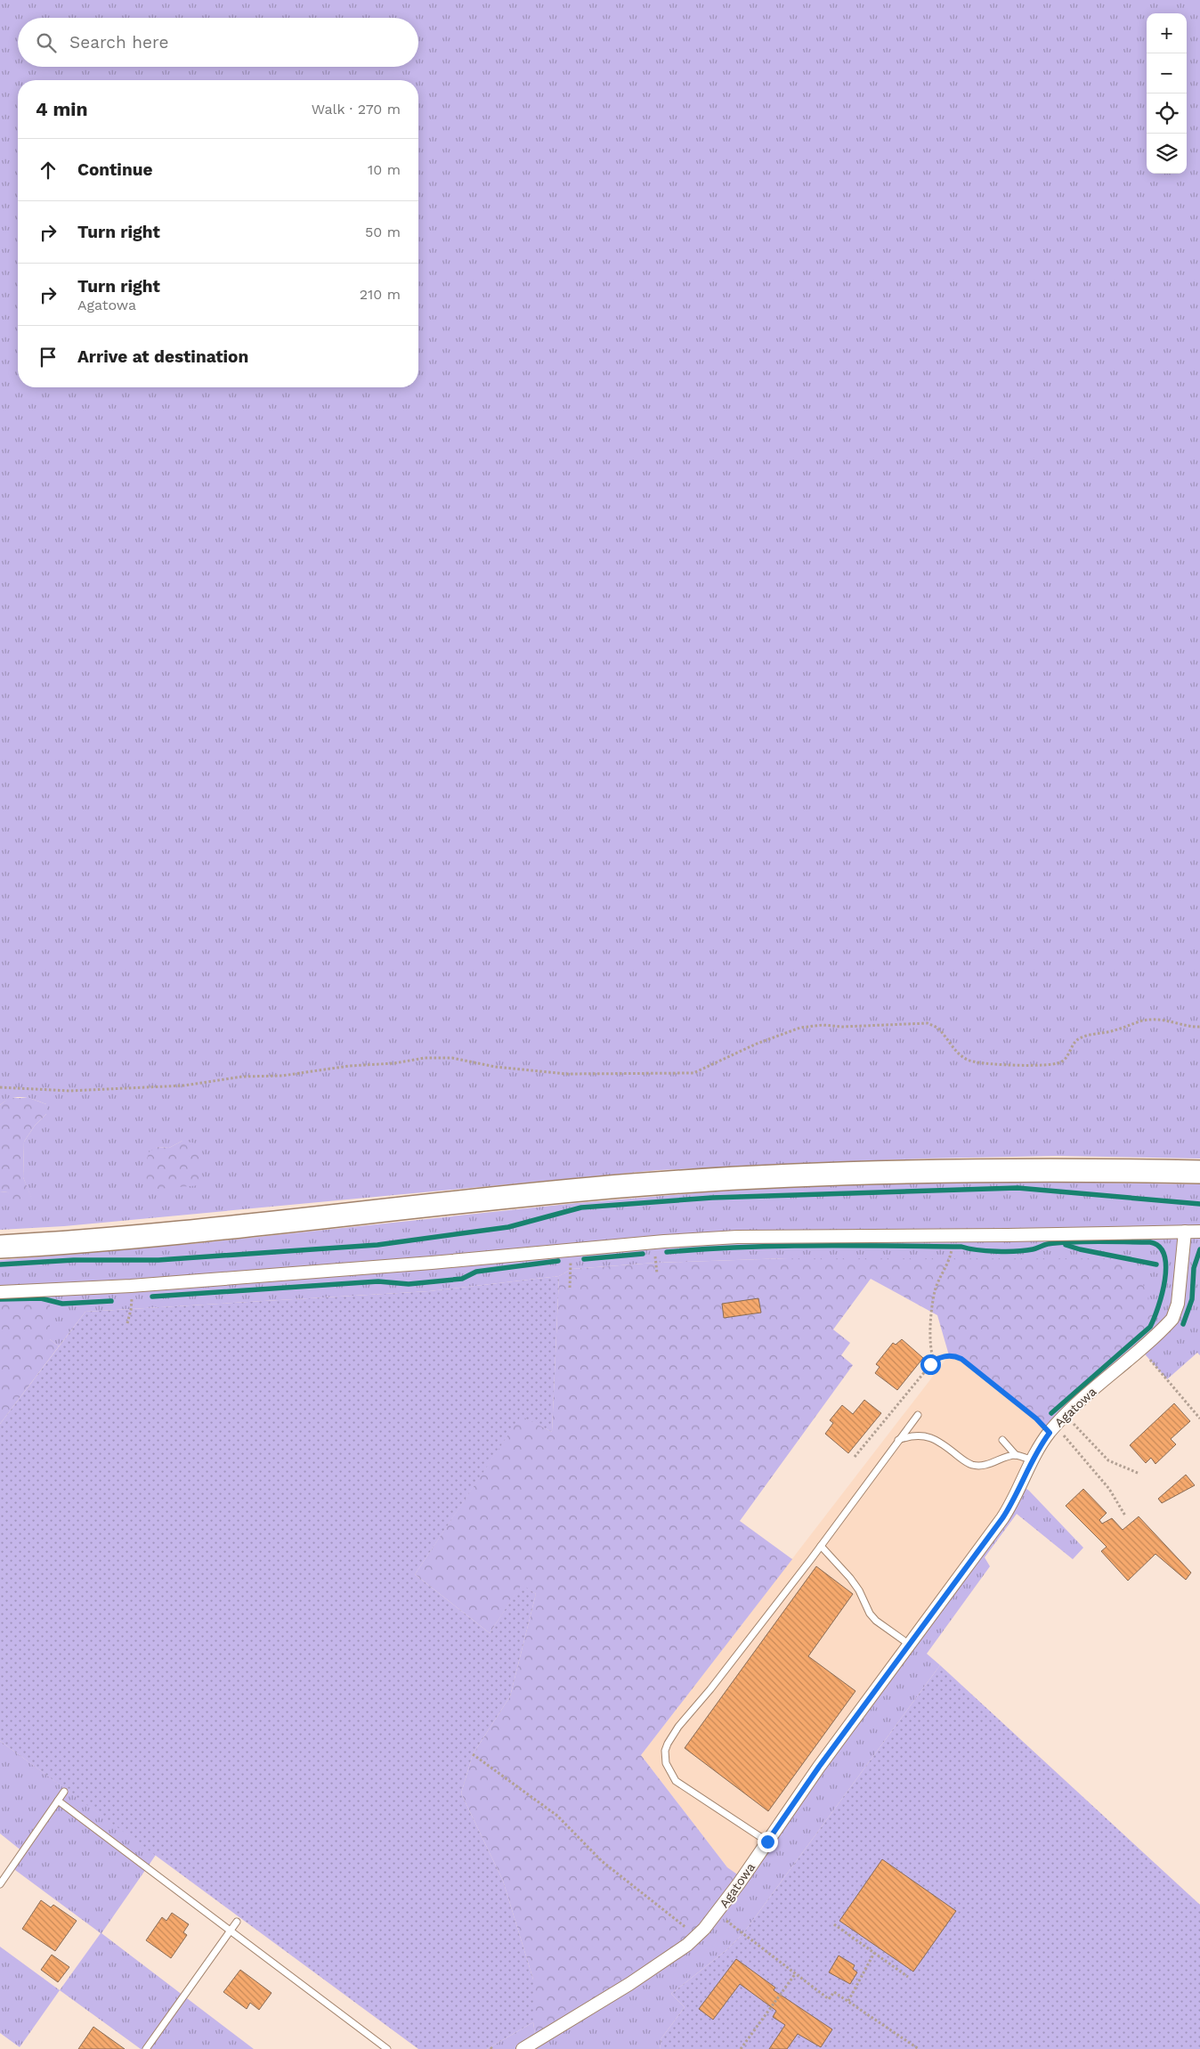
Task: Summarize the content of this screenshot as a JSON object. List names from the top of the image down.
{
  "streets": {
    "street": ["Agatowa"]
  },
  "page": {
    "map_buttons": ["+", "−"],
    "search": "Search here",
    "heading": ["4 min", "Walk · 270 m"],
    "list": [
      ["Continue", "10 m"],
      ["Turn right", "50 m"],
      ["Turn right", "Agatowa", "210 m"],
      "Arrive at destination"
    ]
  }
}
